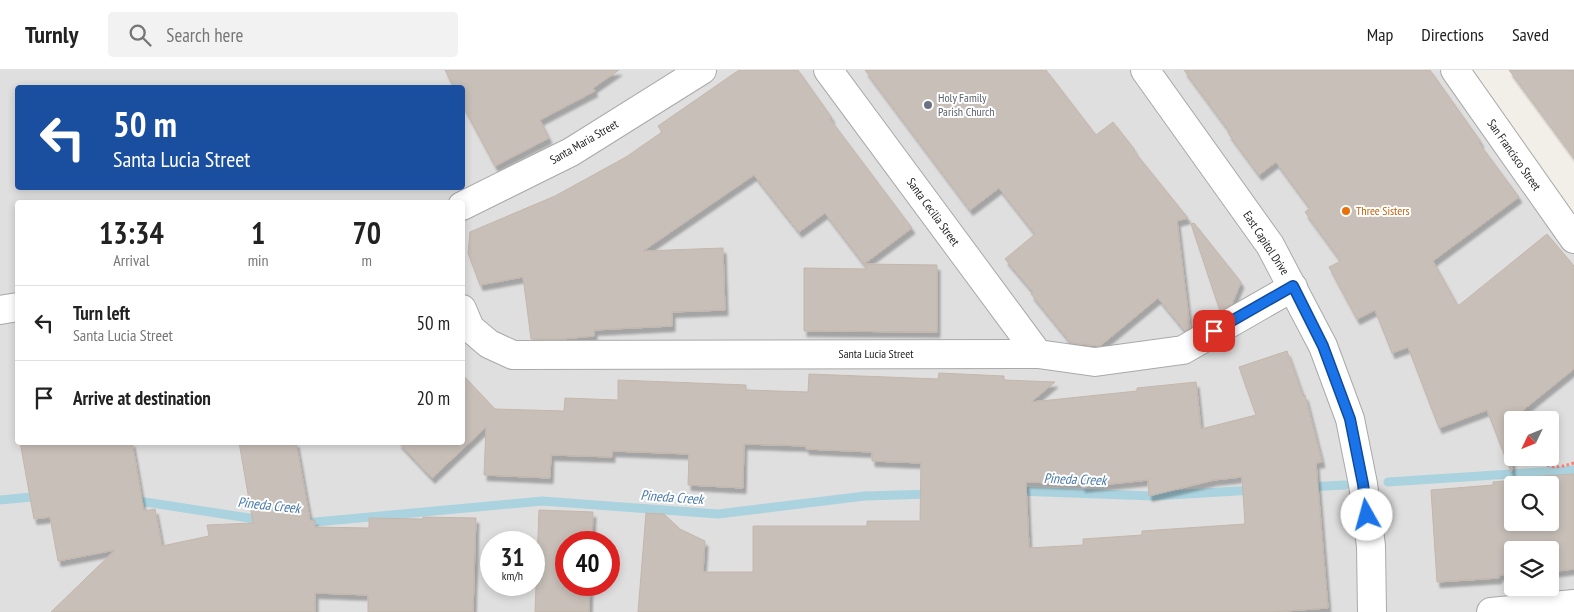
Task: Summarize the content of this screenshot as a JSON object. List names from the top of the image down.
{
  "streets": {
    "street": [
      "Santa Maria Street",
      "San Francisco Street",
      "Santa Cecilia Street",
      "East Capitol Drive",
      "Santa Lucia Street"
    ]
  },
  "crossings": [
    ["Santa Cecilia Street", "Santa Lucia Street"],
    ["East Capitol Drive", "Santa Lucia Street"]
  ],
  "water": ["Pineda Creek"],
  "places": ["Holy Family Parish Church", "Three Sisters"],
  "north": "bottom left",
  "page": {
    "header": "Turnly",
    "search": "Search here",
    "nav": ["Map", "Directions", "Saved"],
    "turn": ["50 m", "Santa Lucia Street"],
    "eta": [
      "13:34",
      "Arrival",
      "1",
      "min",
      "70",
      "m"
    ],
    "list": [
      {
        "name": "Turn left",
        "note": "Santa Lucia Street",
        "value": "50 m"
      },
      {
        "name": "Arrive at destination",
        "value": "20 m"
      }
    ],
    "speed": "31 km/h",
    "limit": "40"
  }
}
